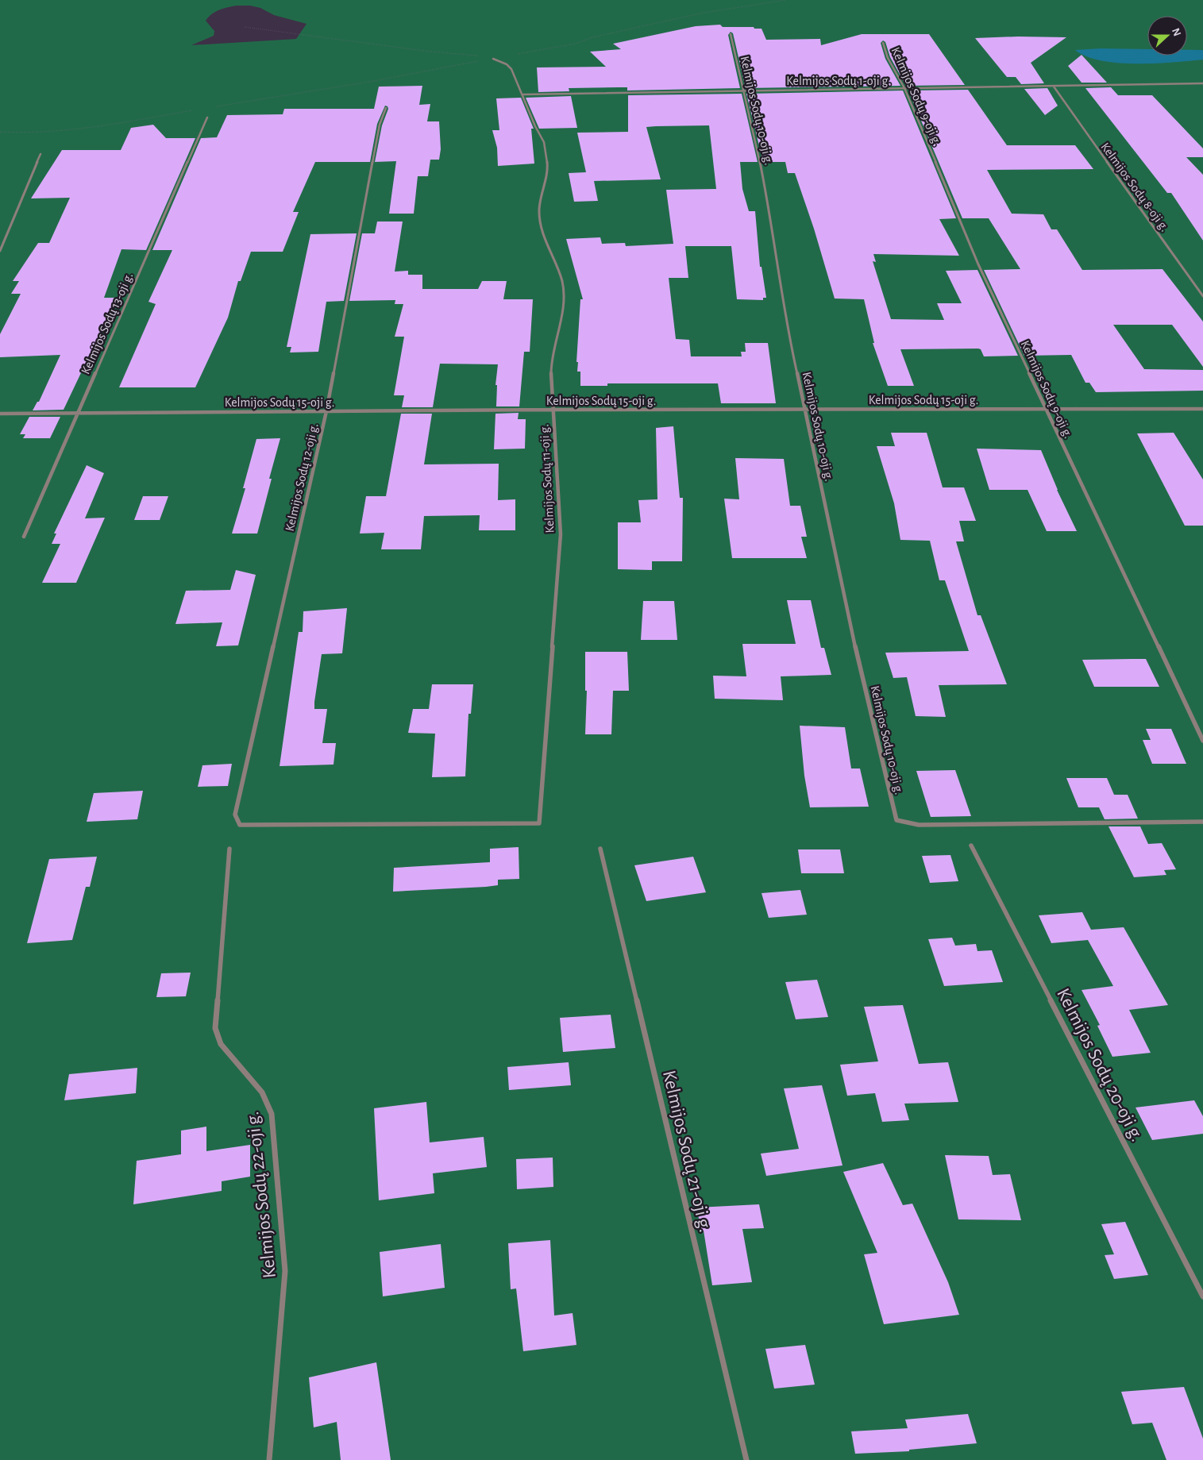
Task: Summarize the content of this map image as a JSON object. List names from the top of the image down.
{
  "streets": {
    "street": [
      "Kelmijos Sodų 1-oji g.",
      "Kelmijos Sodų 9-oji g.",
      "Kelmijos Sodų 10-oji g.",
      "Kelmijos Sodų 8-oji g.",
      "Kelmijos Sodų 13-oji g.",
      "Kelmijos Sodų 15-oji g.",
      "Kelmijos Sodų 12-oji g.",
      "Kelmijos Sodų 11-oji g.",
      "Kelmijos Sodų 20-oji g.",
      "Kelmijos Sodų 21-oji g.",
      "Kelmijos Sodų 22-oji g."
    ]
  },
  "crossings": [
    ["Kelmijos Sodų 1-oji g.", "Kelmijos Sodų 9-oji g."],
    ["Kelmijos Sodų 1-oji g.", "Kelmijos Sodų 10-oji g."],
    ["Kelmijos Sodų 1-oji g.", "Kelmijos Sodų 8-oji g."],
    ["Kelmijos Sodų 1-oji g.", "Kelmijos Sodų 11-oji g."],
    ["Kelmijos Sodų 9-oji g.", "Kelmijos Sodų 15-oji g."],
    ["Kelmijos Sodų 10-oji g.", "Kelmijos Sodų 15-oji g."],
    ["Kelmijos Sodų 13-oji g.", "Kelmijos Sodų 15-oji g."],
    ["Kelmijos Sodų 15-oji g.", "Kelmijos Sodų 12-oji g."],
    ["Kelmijos Sodų 15-oji g.", "Kelmijos Sodų 11-oji g."],
    ["Kelmijos Sodų 12-oji g.", "Kelmijos Sodų 11-oji g."]
  ],
  "north": "right"
}
